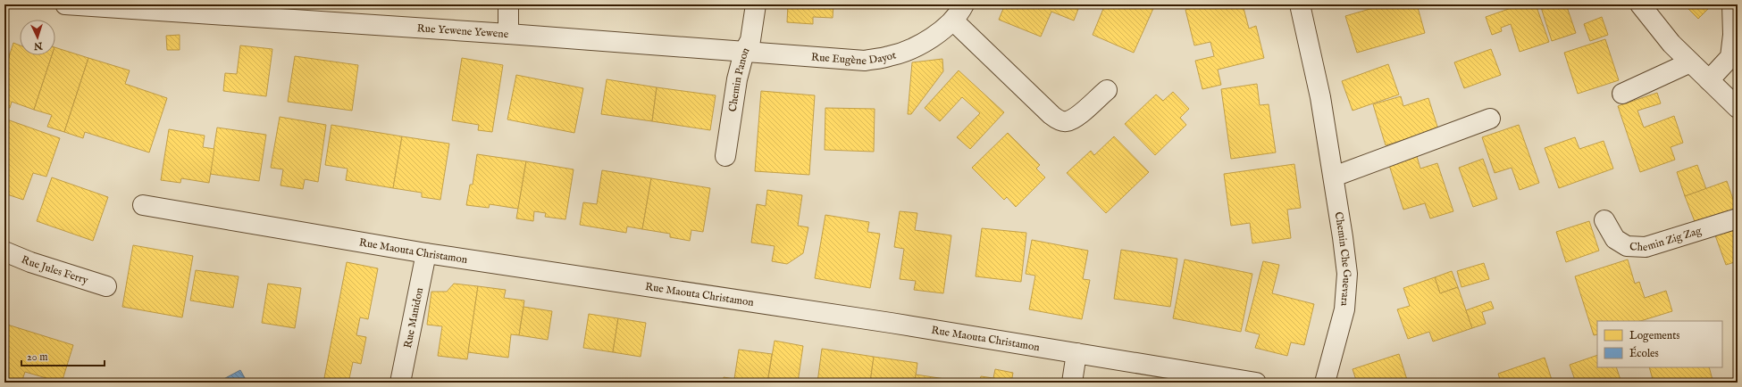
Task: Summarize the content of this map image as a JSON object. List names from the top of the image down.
{
  "streets": {
    "street": [
      "Rue Yewene Yewene",
      "Rue Eugène Dayot",
      "Chemin Panon",
      "Chemin Zig Zag",
      "Rue Maouta Christamon",
      "Chemin Che Guevara",
      "Rue Jules Ferry",
      "Rue Manidon"
    ]
  },
  "crossings": [
    ["Rue Yewene Yewene", "Rue Eugène Dayot"],
    ["Rue Yewene Yewene", "Chemin Panon"],
    ["Rue Eugène Dayot", "Chemin Panon"],
    ["Rue Maouta Christamon", "Rue Manidon"]
  ],
  "legend": ["Logements", "Écoles"],
  "scale_bar": "20 m",
  "north": "bottom"
}
